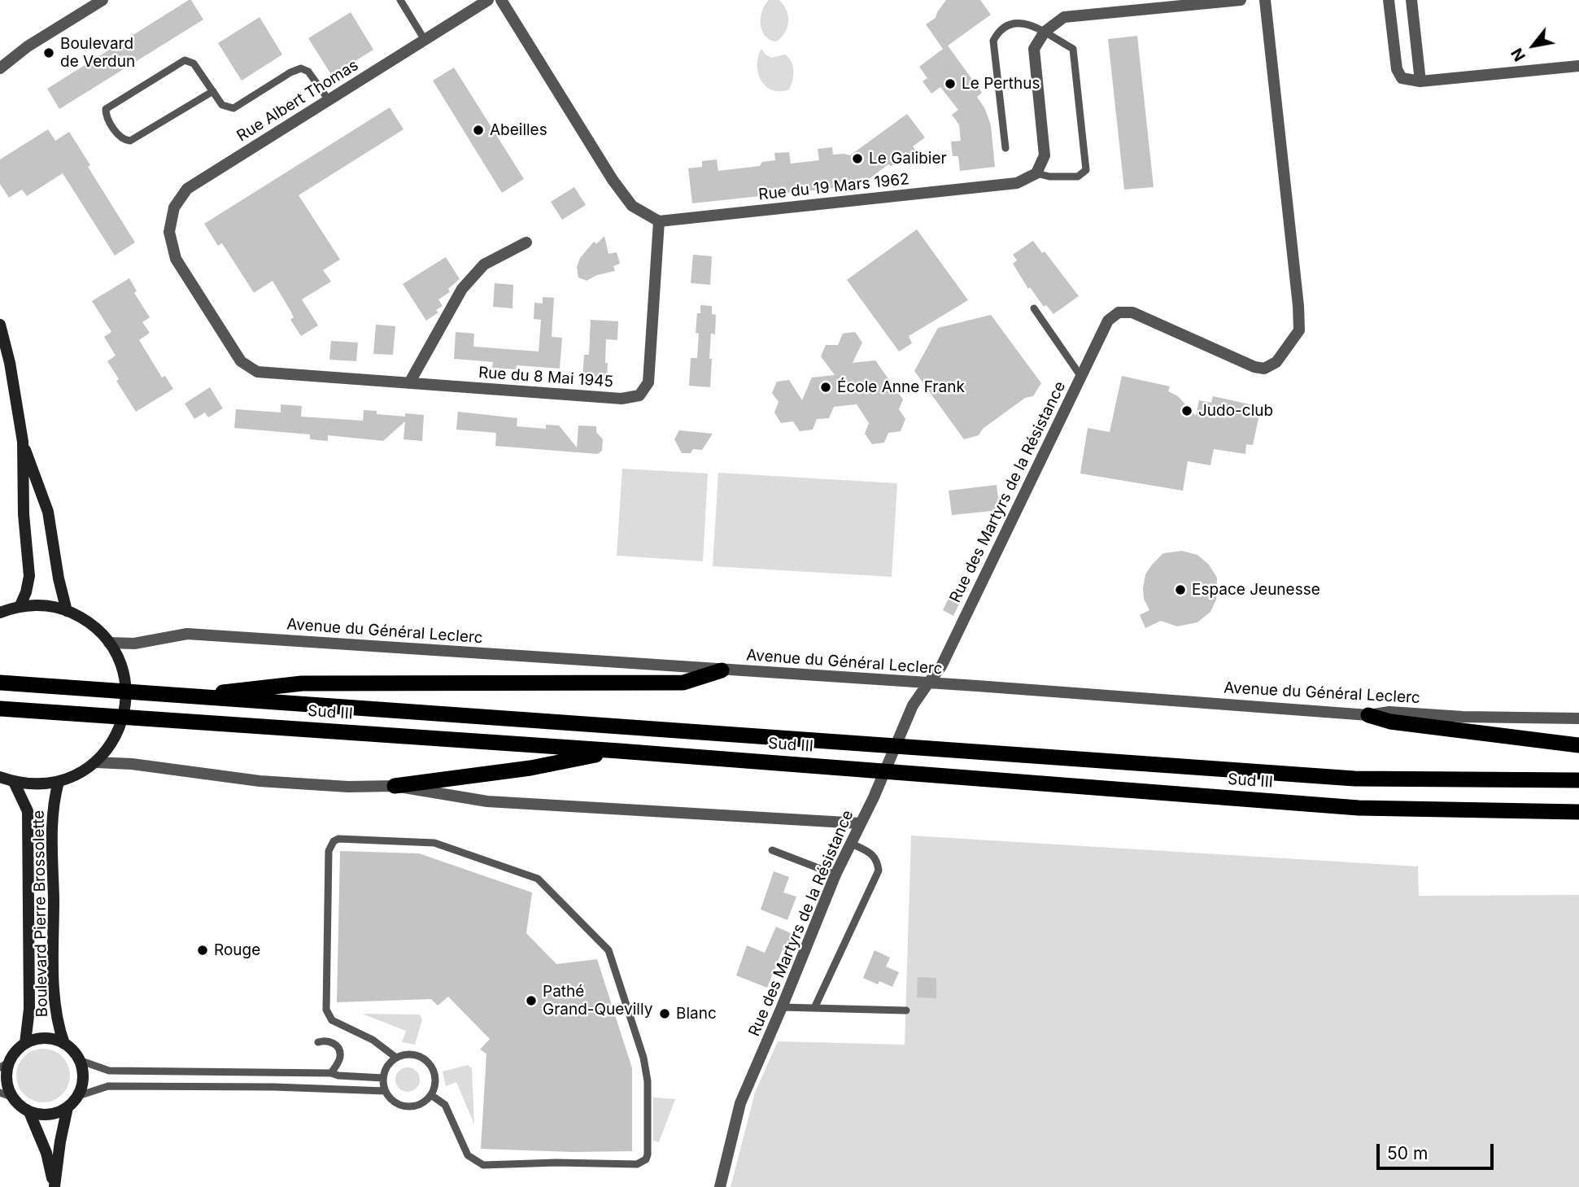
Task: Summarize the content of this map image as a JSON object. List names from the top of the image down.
{
  "streets": {
    "highway": ["Sud III"],
    "main road": ["Boulevard Pierre Brossolette"],
    "street": [
      "Rue Albert Thomas",
      "Rue du 19 Mars 1962",
      "Rue du 8 Mai 1945",
      "Rue des Martyrs de la Résistance",
      "Avenue du Général Leclerc"
    ]
  },
  "crossings": [
    ["Rue Albert Thomas", "Rue du 8 Mai 1945"],
    ["Rue du 19 Mars 1962", "Rue du 8 Mai 1945"],
    ["Rue des Martyrs de la Résistance", "Avenue du Général Leclerc"]
  ],
  "places": [
    "Boulevard de Verdun",
    "Le Perthus",
    "Abeilles",
    "Le Galibier",
    "École Anne Frank",
    "Judo-club",
    "Espace Jeunesse",
    "Rouge",
    "Pathé Grand-Quevilly",
    "Blanc"
  ],
  "scale_bar": "50 m",
  "north": "bottom left"
}
